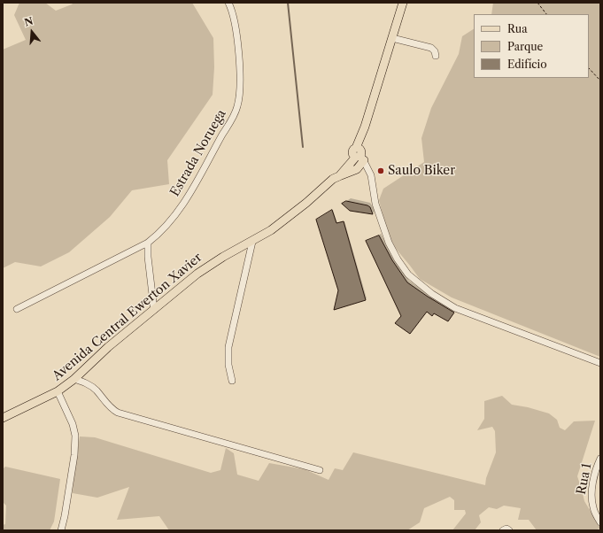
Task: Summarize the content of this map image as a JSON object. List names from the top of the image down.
{
  "streets": {
    "main road": ["Avenida Central Ewerton Xavier"],
    "street": ["Estrada Noruega", "Rua 1"]
  },
  "places": ["Saulo Biker"],
  "legend": ["Rua", "Parque", "Edifício"],
  "north": "top"
}
